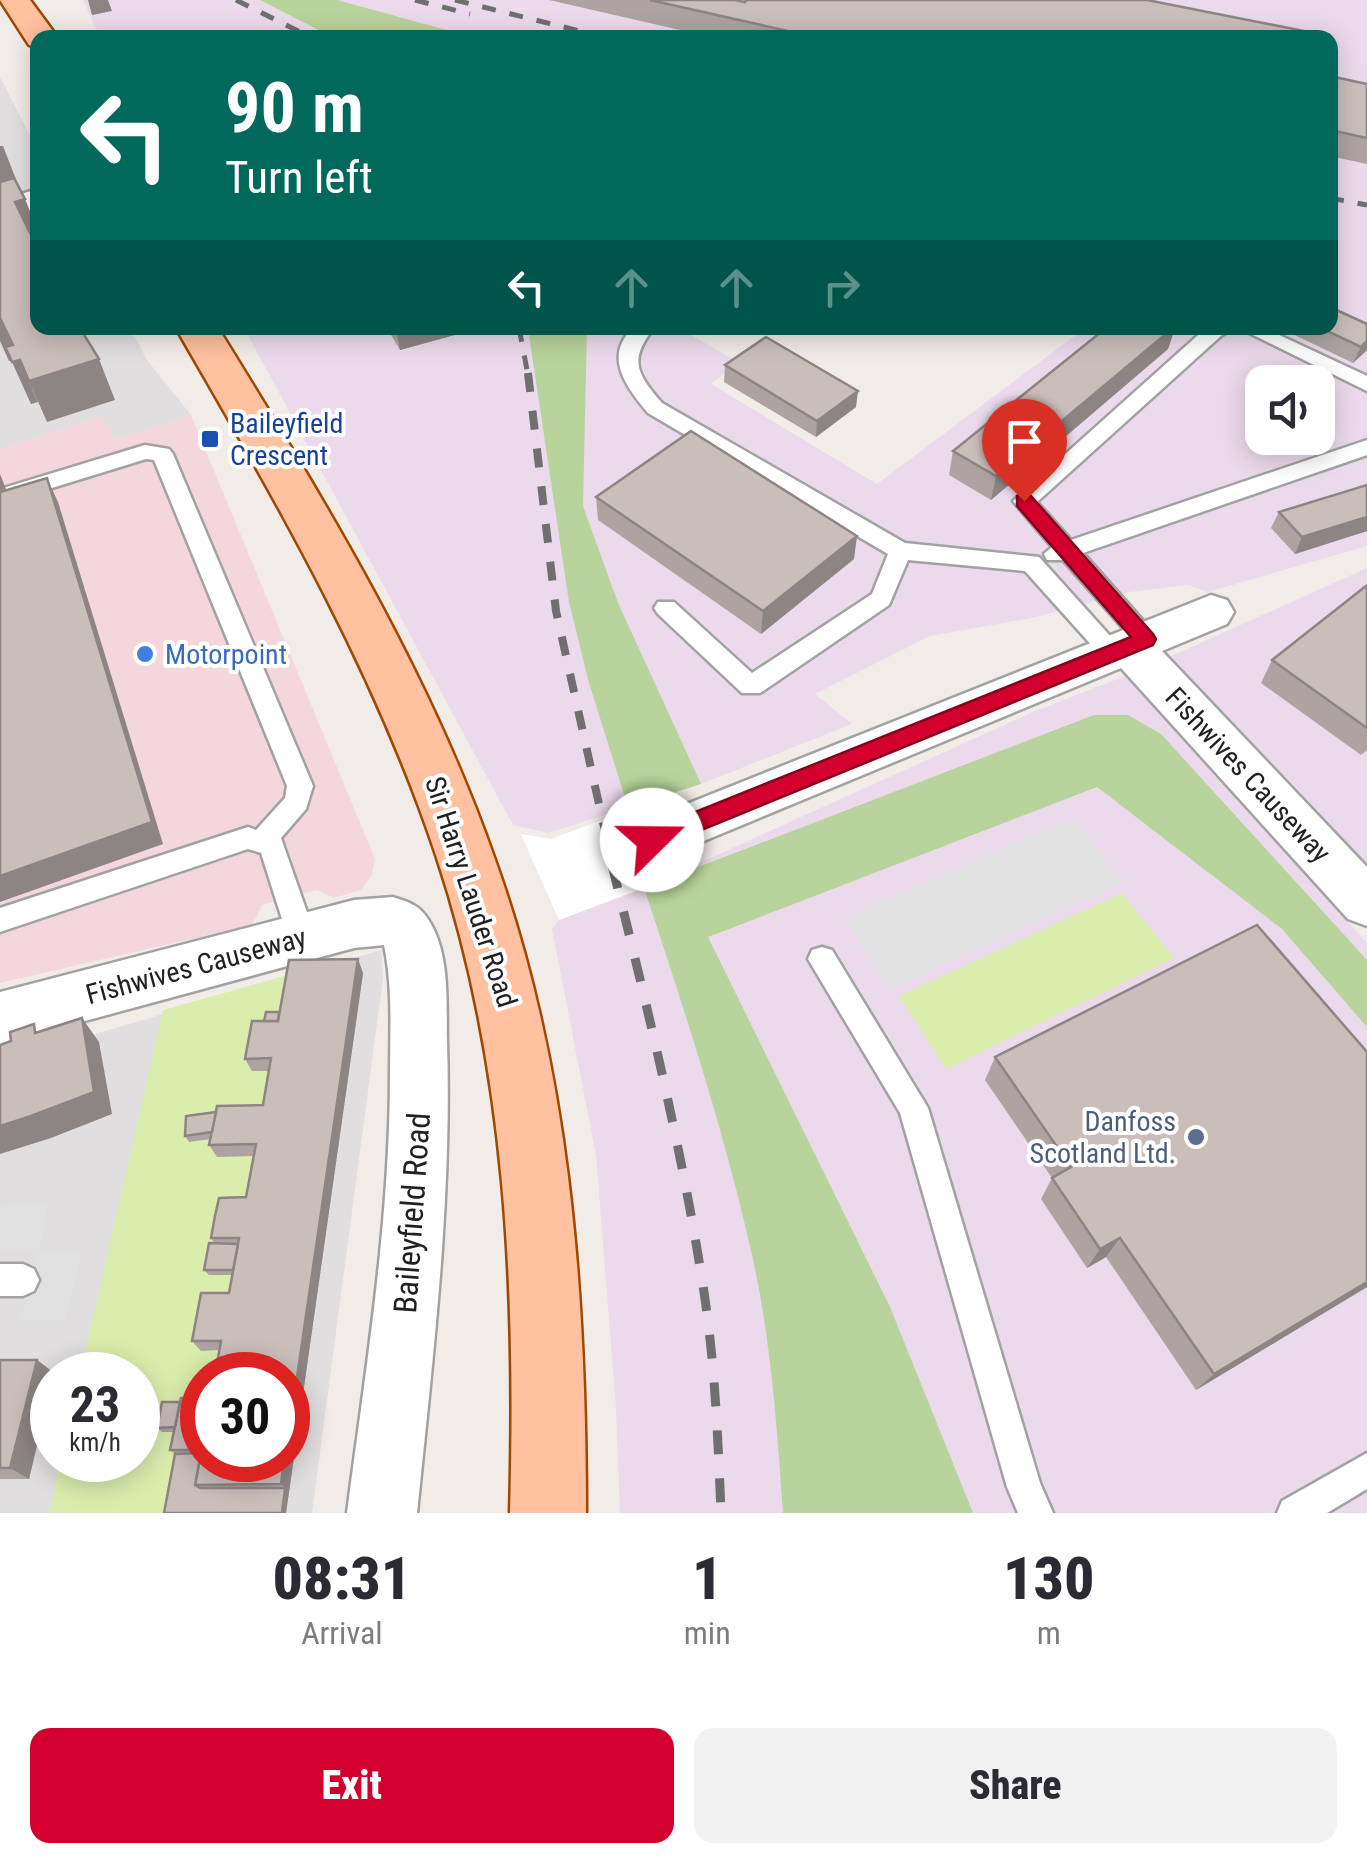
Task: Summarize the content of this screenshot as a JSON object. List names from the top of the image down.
{
  "streets": {
    "main road": ["Sir Harry Lauder Road"],
    "street": ["Fishwives Causeway", "Baileyfield Road"]
  },
  "crossings": [
    ["Fishwives Causeway", "Baileyfield Road"]
  ],
  "places": {
    "transit": ["Baileyfield Crescent"],
    "other": ["Motorpoint", "Danfoss Scotland Ltd."]
  },
  "page": {
    "turn": ["90 m", "Turn left"],
    "speed": "23 km/h",
    "limit": "30",
    "eta": [
      "08:31",
      "Arrival",
      "1",
      "min",
      "130",
      "m"
    ],
    "buttons": ["Exit", "Share"]
  }
}
